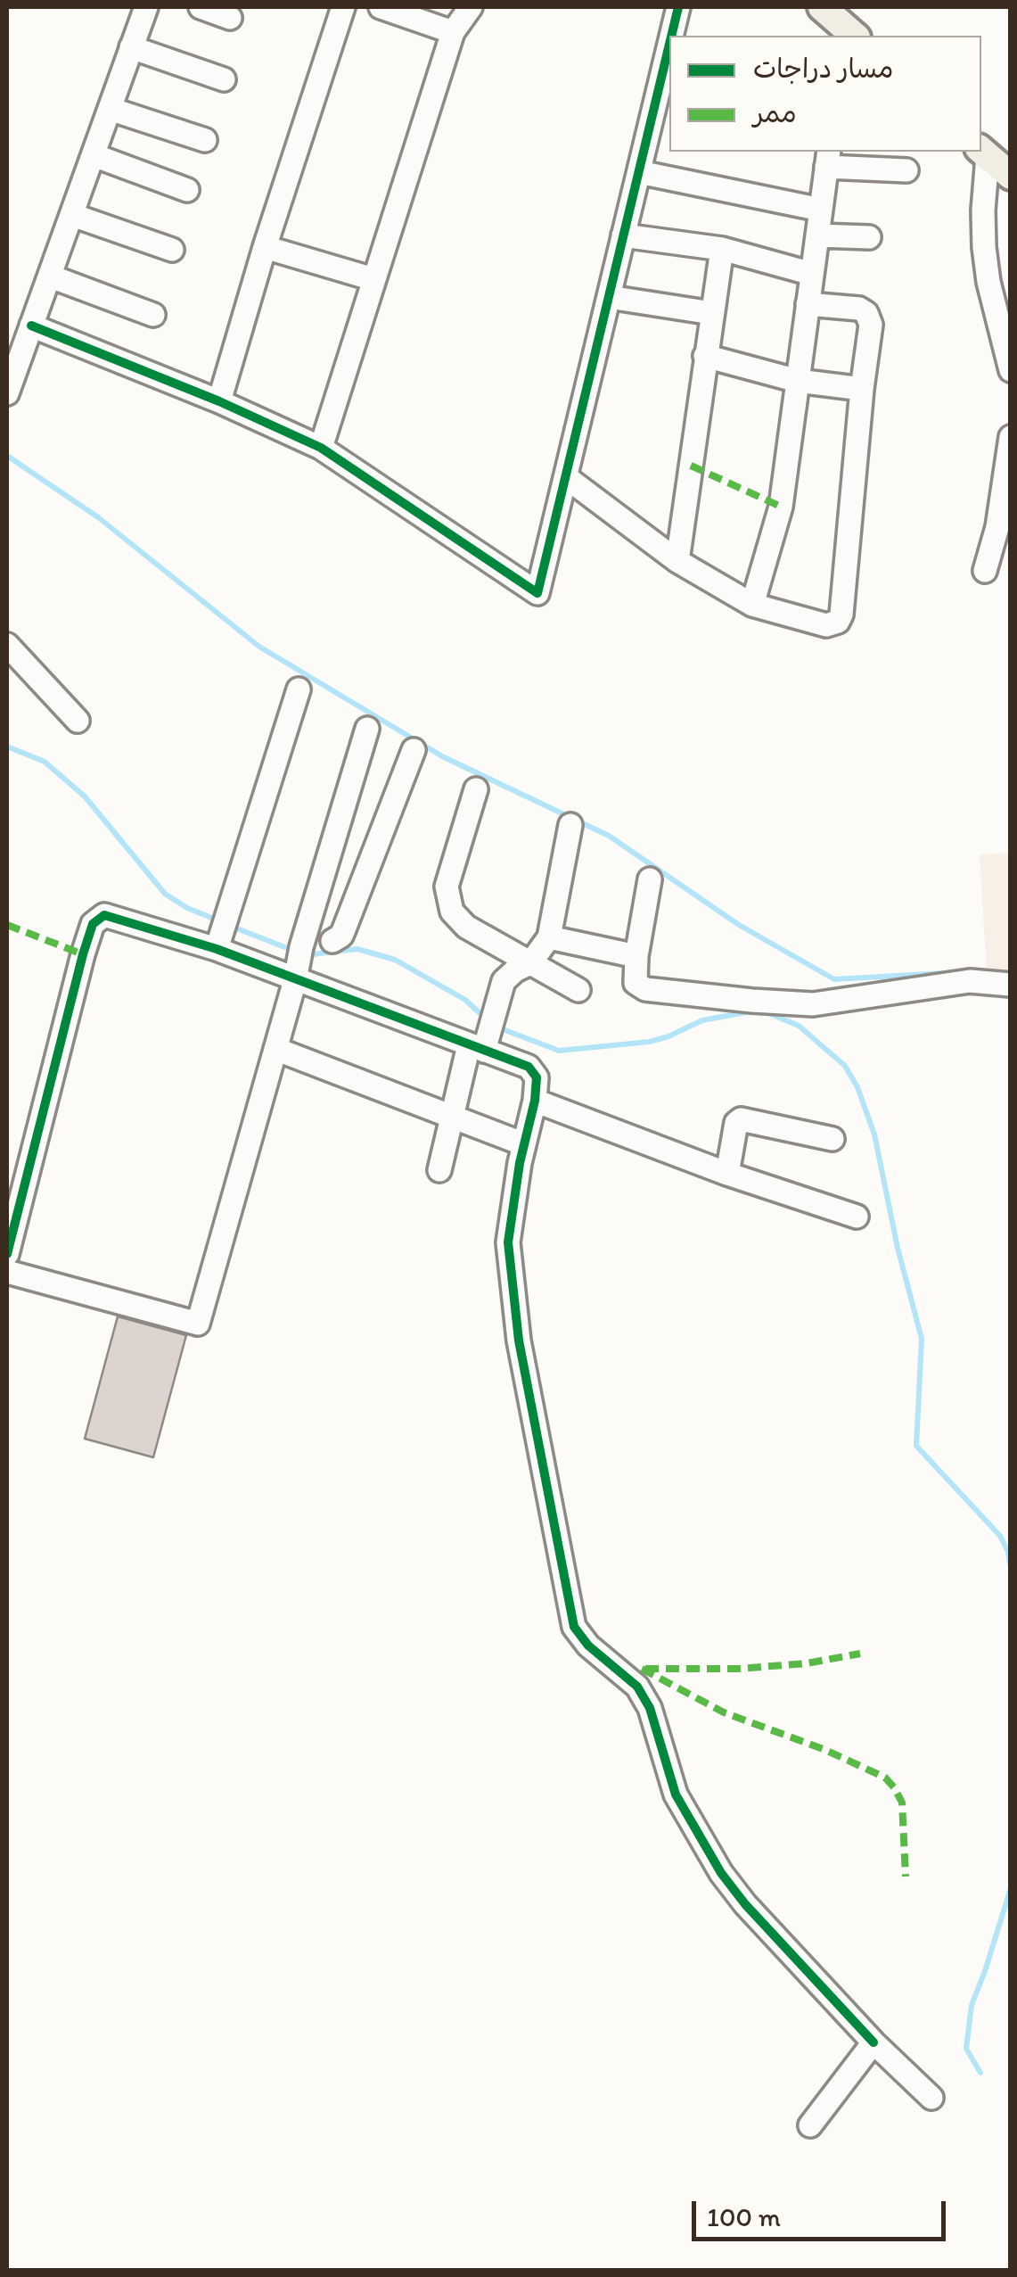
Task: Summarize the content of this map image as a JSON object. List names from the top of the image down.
{
  "legend": ["مسار دراجات", "ممر"],
  "scale_bar": "100 m"
}
